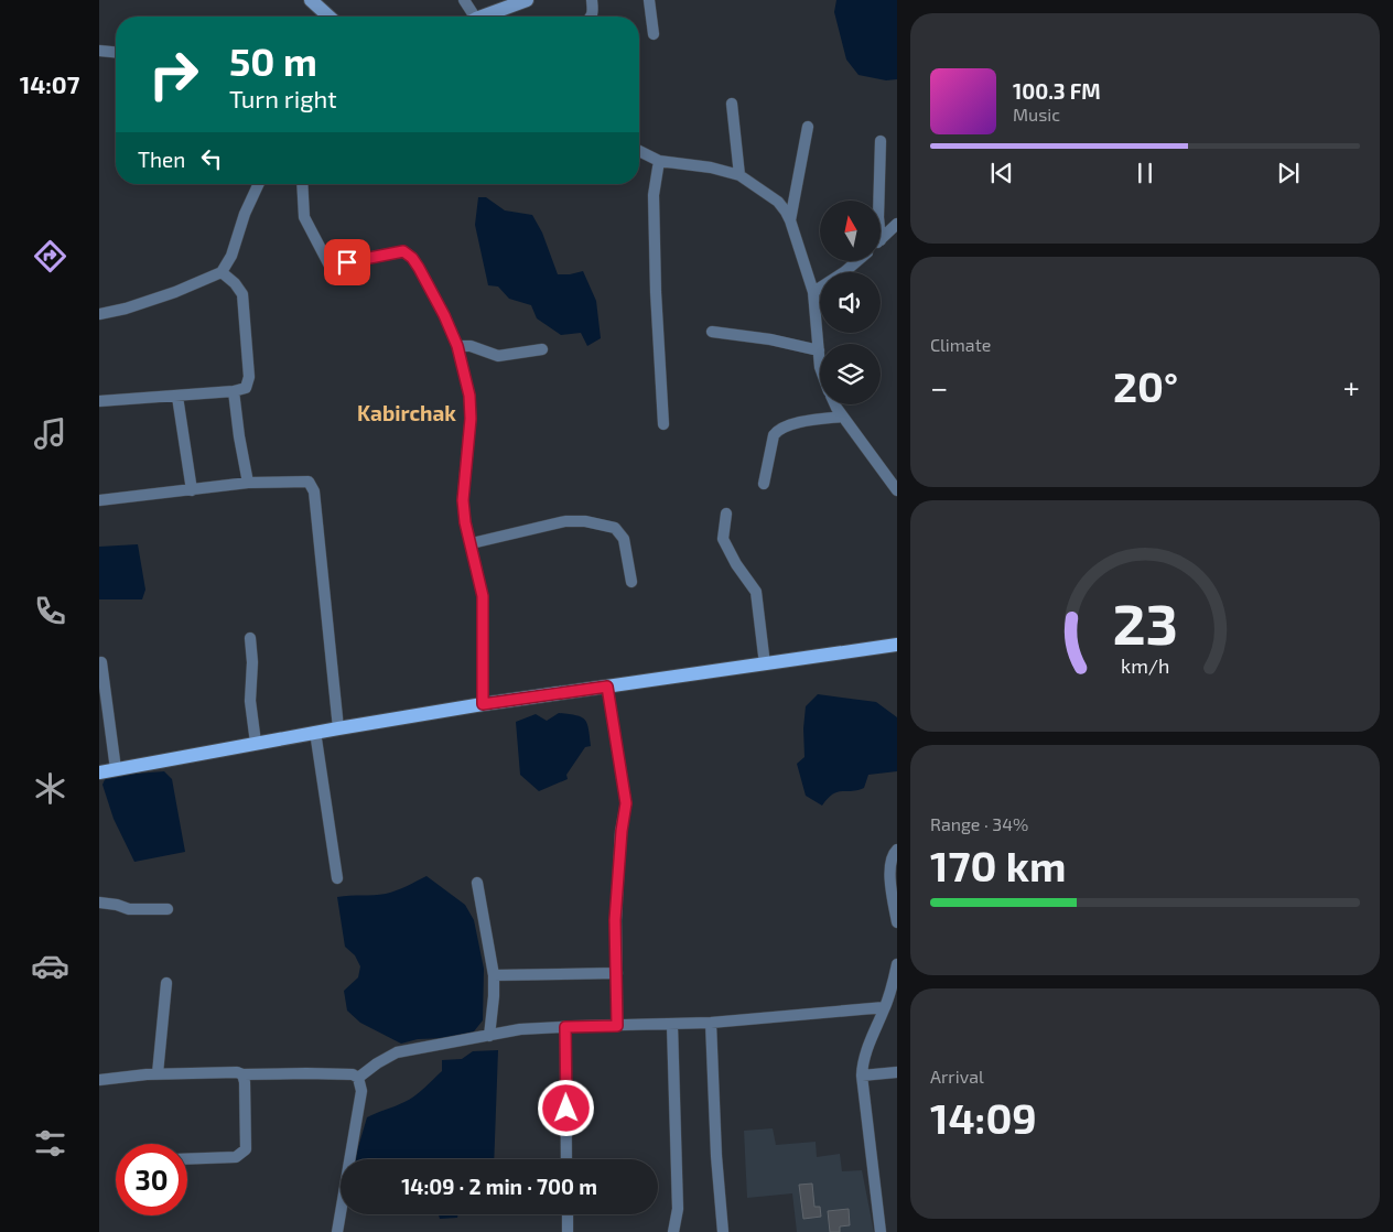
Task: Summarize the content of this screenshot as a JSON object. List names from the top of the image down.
{
  "districts": ["Kabirchak"],
  "north": "top",
  "page": {
    "tabs": "14:07",
    "turn": ["50 m", "Turn right"],
    "song": ["100.3 FM", "Music"],
    "then": "Then",
    "tile": [
      "Climate",
      ["Range · 34%", "170 km"],
      ["Arrival", "14:09"]
    ],
    "heat": ["−", "20°", "+"],
    "limit": "30",
    "trip": "14:09 · 2 min · 700 m",
    "gauge": ["23", "km/h"]
  }
}
